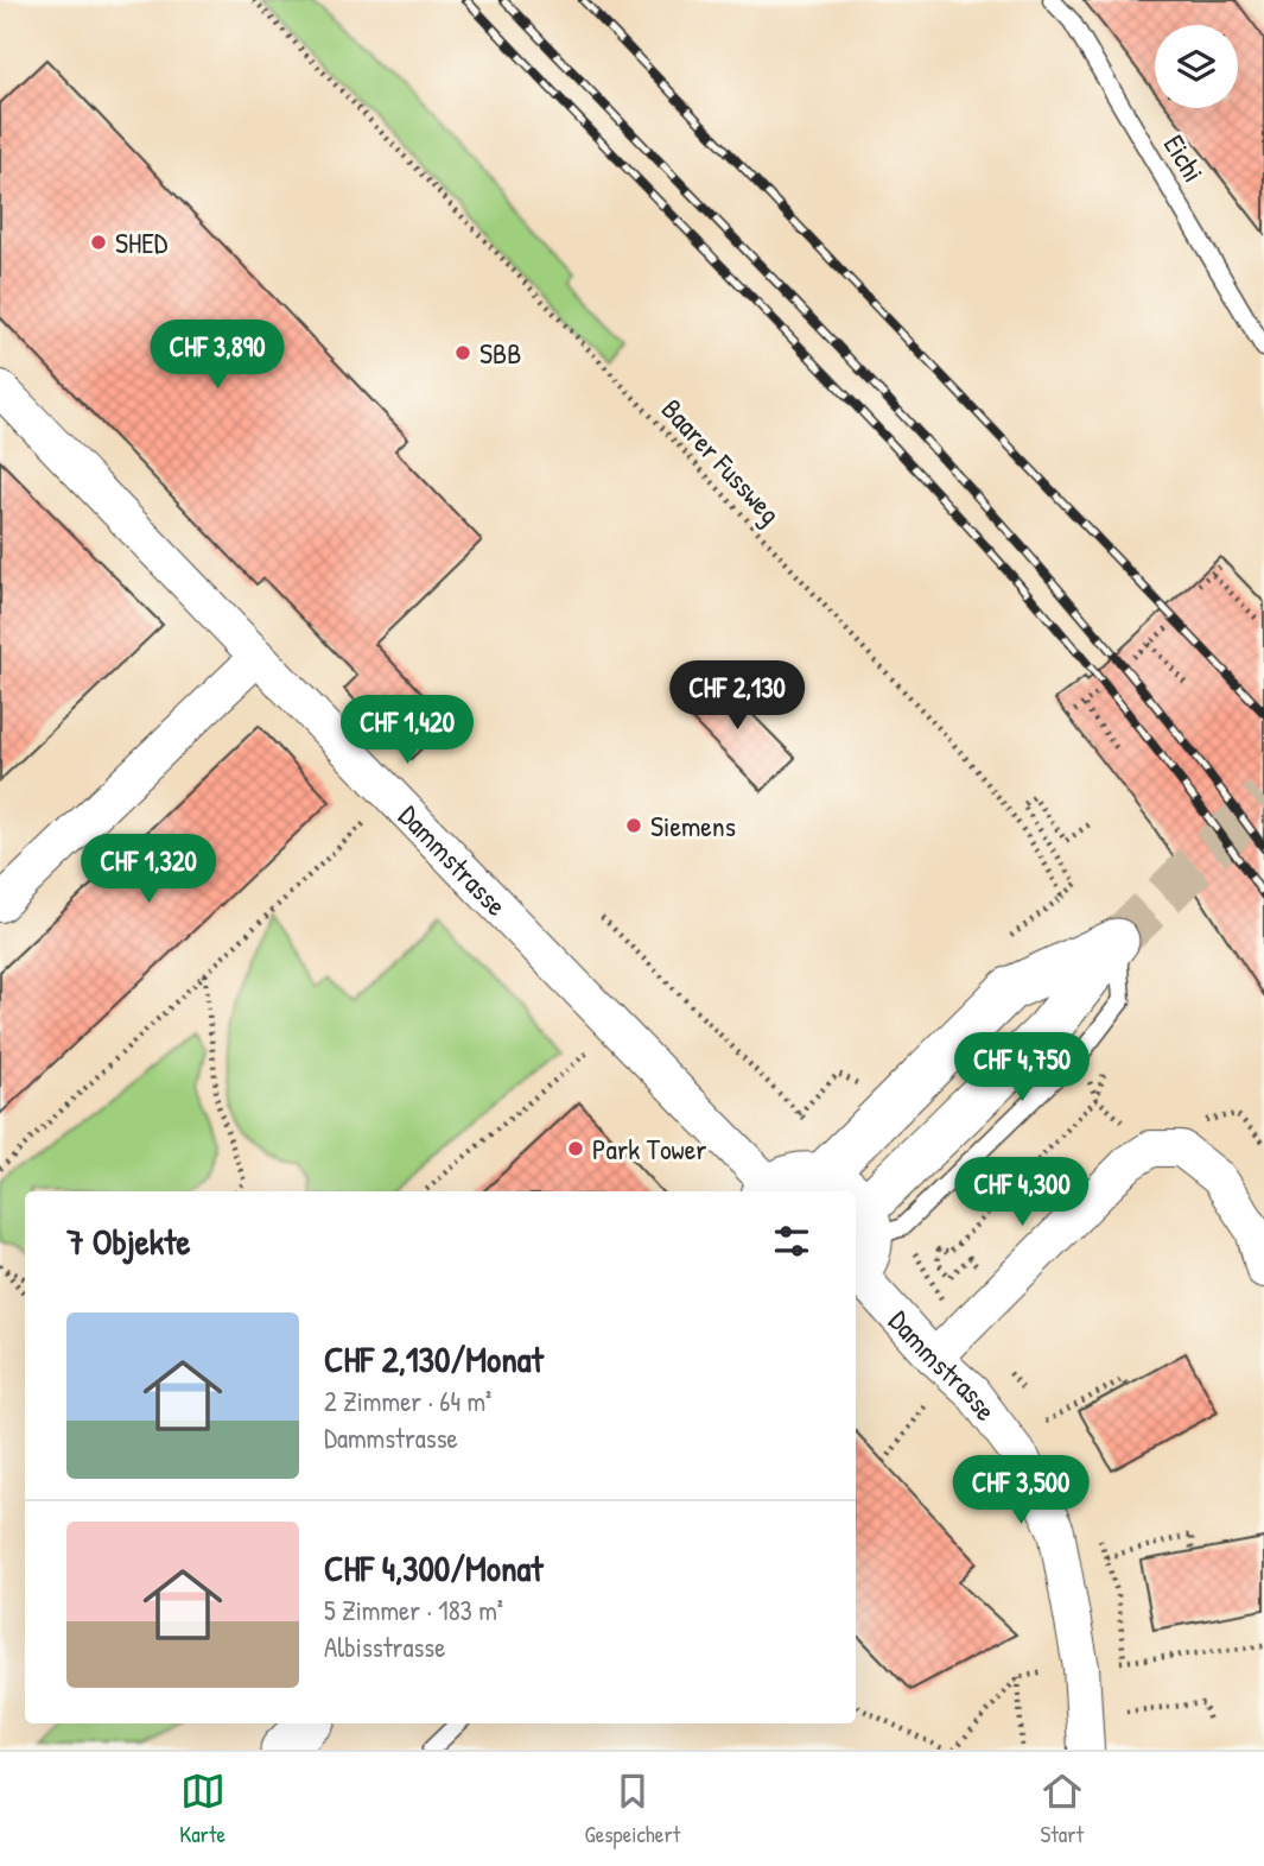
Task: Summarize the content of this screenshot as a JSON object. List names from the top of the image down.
{
  "streets": {
    "street": ["Dammstrasse"],
    "lane": ["Eichi"],
    "path": ["Baarer Fussweg"]
  },
  "places": [
    "SHED",
    "SBB",
    "Siemens",
    "Park Tower"
  ],
  "page": {
    "price": [
      "CHF 3,890",
      "CHF 2,130",
      "CHF 1,420",
      "CHF 1,320",
      "CHF 4,750",
      "CHF 4,300",
      "CHF 3,500"
    ],
    "heading": "7 Objekte",
    "list": [
      {
        "name": "CHF 2,130/Monat",
        "note": "2 Zimmer · 64 m² · Dammstrasse"
      },
      {
        "name": "CHF 4,300/Monat",
        "note": "5 Zimmer · 183 m² · Albisstrasse"
      }
    ],
    "tabs": ["Karte", "Gespeichert", "Start"]
  }
}
